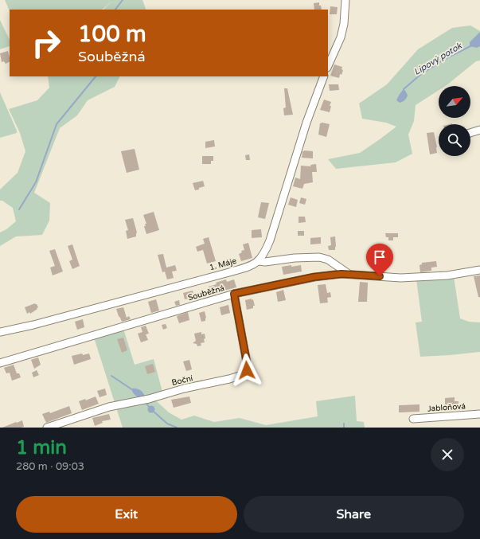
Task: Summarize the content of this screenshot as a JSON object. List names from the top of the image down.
{
  "streets": {
    "street": [
      "1. Máje",
      "Souběžná",
      "Boční",
      "Jabloňová"
    ]
  },
  "crossings": [
    ["Souběžná", "Boční"]
  ],
  "water": ["Lipový potok"],
  "north": "top right",
  "page": {
    "turn": ["100 m", "Souběžná"],
    "heading": ["1 min", "280 m · 09:03"],
    "buttons": ["Exit", "Share"]
  }
}
